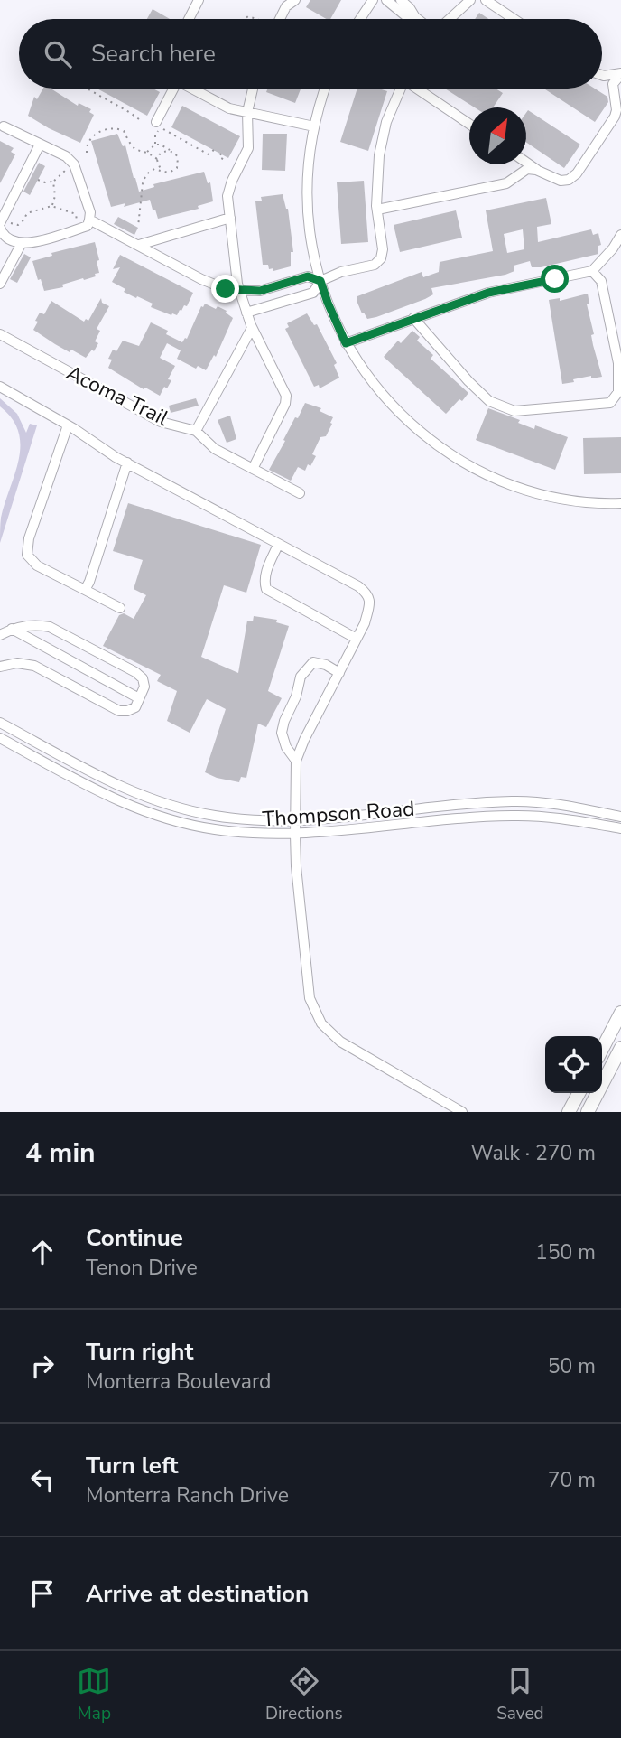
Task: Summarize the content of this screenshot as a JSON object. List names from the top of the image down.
{
  "streets": {
    "street": ["Acoma Trail", "Thompson Road"]
  },
  "north": "top right",
  "page": {
    "search": "Search here",
    "heading": ["4 min", "Walk · 270 m"],
    "list": [
      ["Continue", "Tenon Drive", "150 m"],
      ["Turn right", "Monterra Boulevard", "50 m"],
      ["Turn left", "Monterra Ranch Drive", "70 m"],
      "Arrive at destination"
    ],
    "nav": ["Map", "Directions", "Saved"]
  }
}
